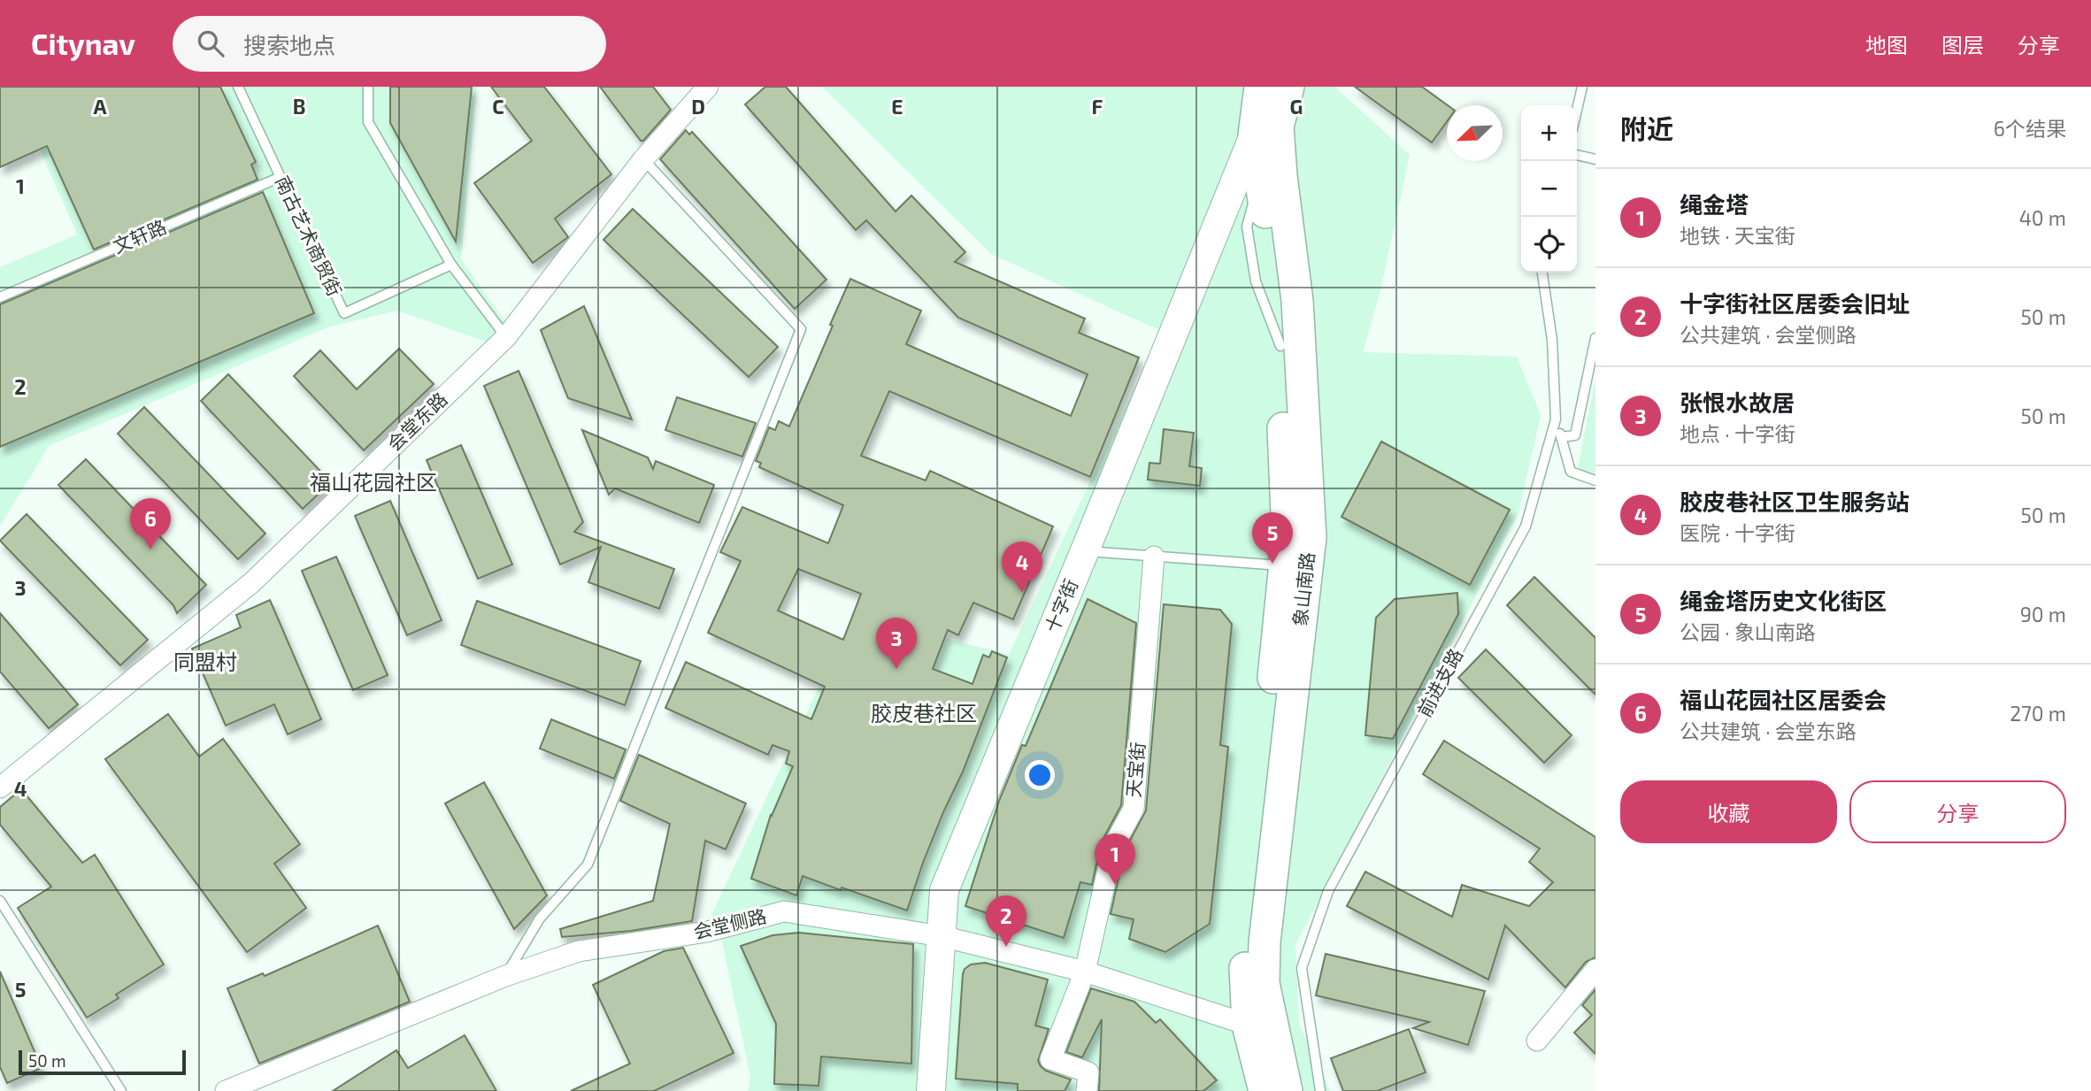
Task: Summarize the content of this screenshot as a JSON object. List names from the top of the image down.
{
  "streets": {
    "main road": ["象山南路"],
    "street": [
      "会堂东路",
      "十字街",
      "天宝街",
      "会堂侧路"
    ],
    "lane": ["南古艺术商贸街", "文轩路", "前进支路"]
  },
  "crossings": [
    ["南古艺术商贸街", "文轩路"],
    ["象山南路", "十字街"],
    ["象山南路", "会堂侧路"],
    ["十字街", "会堂侧路"],
    ["天宝街", "会堂侧路"]
  ],
  "districts": ["福山花园社区", "同盟村", "胶皮巷社区"],
  "scale_bar": "50 m",
  "north": "bottom left",
  "page": {
    "header": "Citynav",
    "search": "搜索地点",
    "nav": ["地图", "图层", "分享"],
    "heading": ["附近", "6个结果"],
    "map_buttons": ["+", "−"],
    "list": [
      {
        "mark": "1",
        "name": "绳金塔",
        "note": "地铁 · 天宝街",
        "value": "40 m"
      },
      {
        "mark": "2",
        "name": "十字街社区居委会旧址",
        "note": "公共建筑 · 会堂侧路",
        "value": "50 m"
      },
      {
        "mark": "3",
        "name": "张恨水故居",
        "note": "地点 · 十字街",
        "value": "50 m"
      },
      {
        "mark": "4",
        "name": "胶皮巷社区卫生服务站",
        "note": "医院 · 十字街",
        "value": "50 m"
      },
      {
        "mark": "5",
        "name": "绳金塔历史文化街区",
        "note": "公园 · 象山南路",
        "value": "90 m"
      },
      {
        "mark": "6",
        "name": "福山花园社区居委会",
        "note": "公共建筑 · 会堂东路",
        "value": "270 m"
      }
    ],
    "pins": [
      "6",
      "5",
      "4",
      "3",
      "1",
      "2"
    ],
    "buttons": ["收藏", "分享"],
    "scale": "50 m"
  },
  "grid": {
    "columns": [
      "A",
      "B",
      "C",
      "D",
      "E",
      "F",
      "G"
    ],
    "rows": [
      "1",
      "2",
      "3",
      "4",
      "5"
    ]
  }
}
